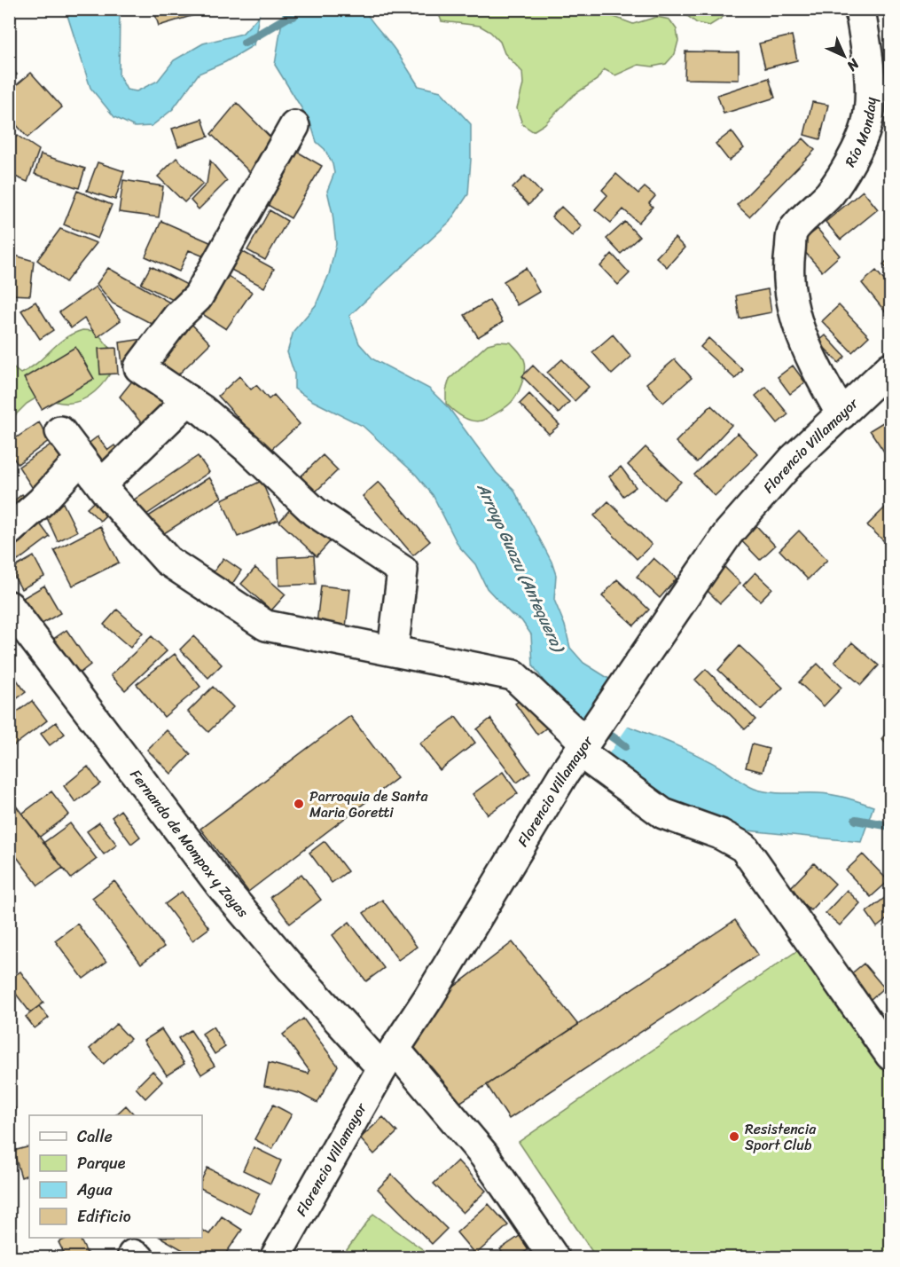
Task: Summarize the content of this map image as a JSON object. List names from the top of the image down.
{
  "streets": {
    "street": ["Río Monday", "Florencio Villamayor", "Fernando de Mompox y Zayas"]
  },
  "crossings": [
    ["Río Monday", "Florencio Villamayor"],
    ["Florencio Villamayor", "Fernando de Mompox y Zayas"]
  ],
  "water": ["Arroyo Guazu (Antequera)"],
  "places": ["Parroquia de Santa Maria Goretti", "Resistencia Sport Club"],
  "legend": [
    "Calle",
    "Parque",
    "Agua",
    "Edificio"
  ],
  "north": "bottom right"
}
